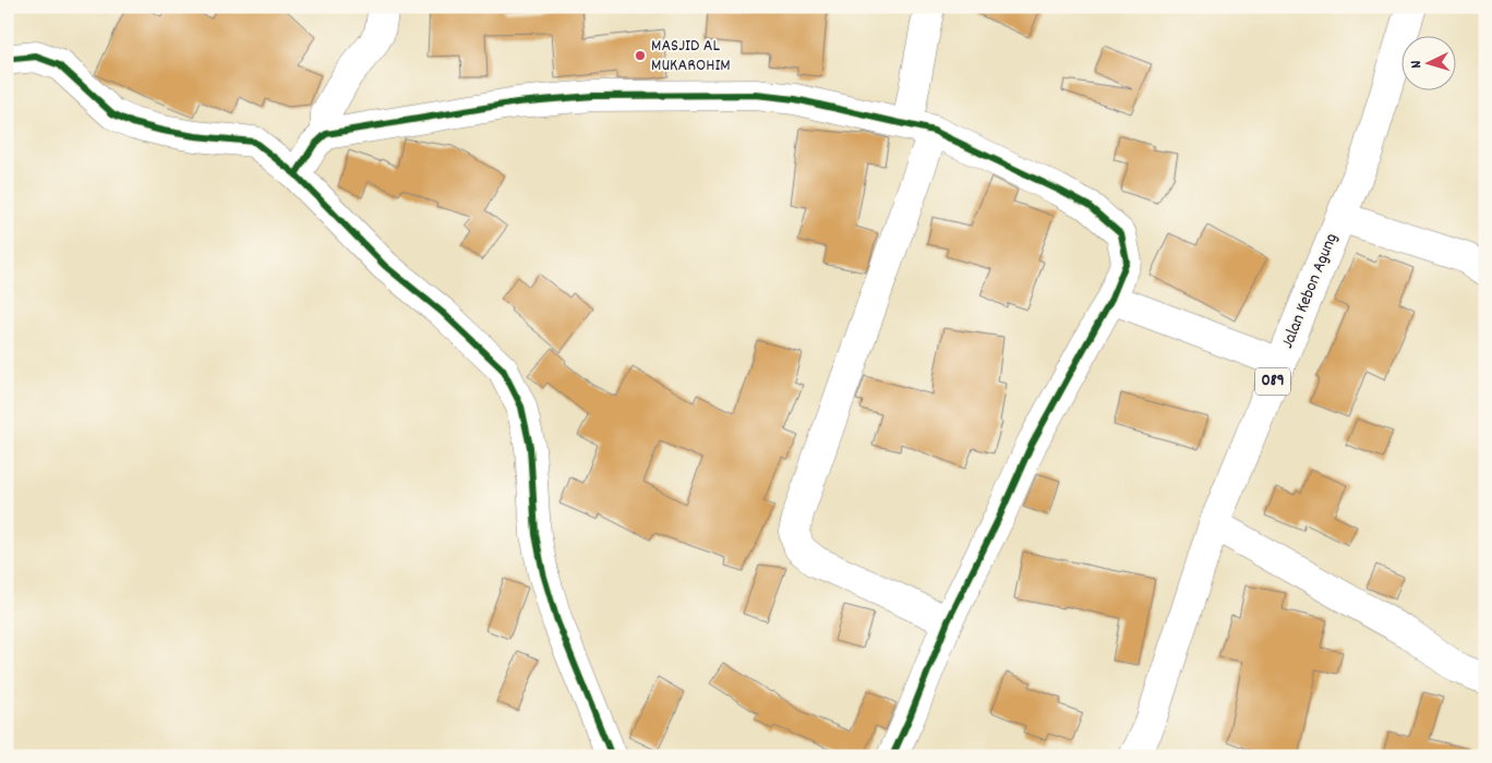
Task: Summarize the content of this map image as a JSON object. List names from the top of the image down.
{
  "streets": {
    "street": ["Jalan Kebon Agung", "089"]
  },
  "places": ["MASJID AL MUKAROHIM"],
  "north": "left"
}
